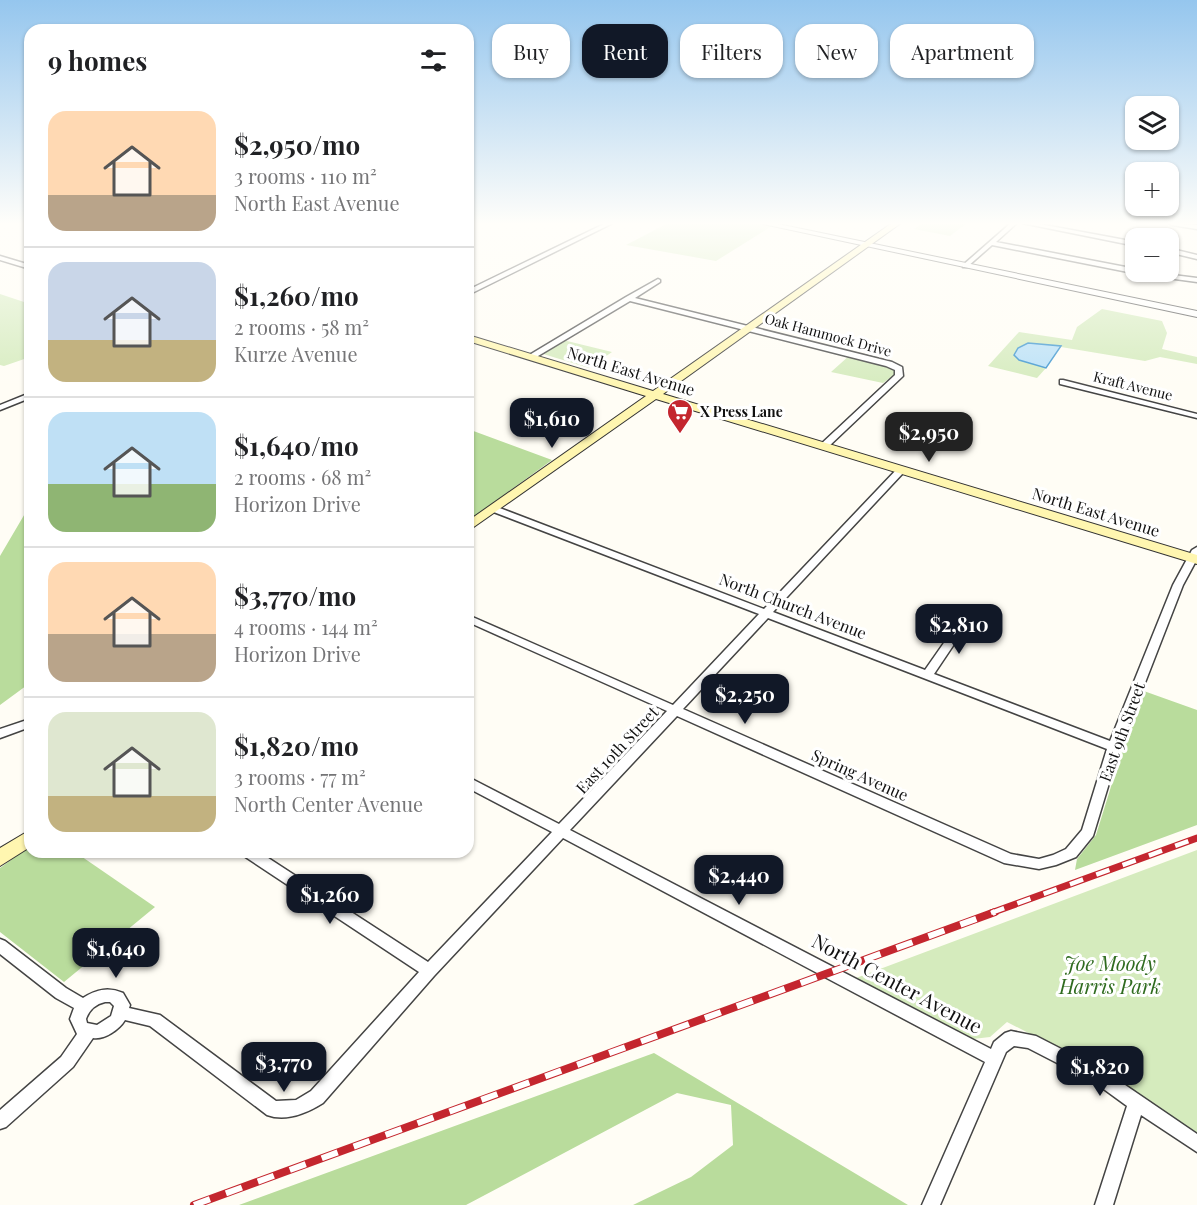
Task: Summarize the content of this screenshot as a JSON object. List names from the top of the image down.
{
  "streets": {
    "main road": ["North East Avenue"],
    "street": [
      "Oak Hammock Drive",
      "Kraft Avenue",
      "North Church Avenue",
      "East 9th Street",
      "East 10th Street",
      "Spring Avenue",
      "North Center Avenue"
    ]
  },
  "crossings": [
    ["Oak Hammock Drive", "North East Avenue"],
    ["North East Avenue", "East 9th Street"],
    ["North East Avenue", "East 10th Street"],
    ["North Church Avenue", "East 9th Street"],
    ["North Church Avenue", "East 10th Street"],
    ["East 9th Street", "Spring Avenue"],
    ["East 10th Street", "Spring Avenue"],
    ["East 10th Street", "North Center Avenue"]
  ],
  "parks": ["Joe Moody Harris Park"],
  "places": {
    "supermarket": ["X Press Lane"]
  },
  "page": {
    "chip": [
      "Buy",
      "Rent",
      "Filters",
      "New",
      "Apartment"
    ],
    "heading": "9 homes",
    "map_buttons": ["+", "−"],
    "list": [
      {
        "name": "$2,950/mo",
        "note": "3 rooms · 110 m² · North East Avenue"
      },
      {
        "name": "$1,260/mo",
        "note": "2 rooms · 58 m² · Kurze Avenue"
      },
      {
        "name": "$1,640/mo",
        "note": "2 rooms · 68 m² · Horizon Drive"
      },
      {
        "name": "$3,770/mo",
        "note": "4 rooms · 144 m² · Horizon Drive"
      },
      {
        "name": "$1,820/mo",
        "note": "3 rooms · 77 m² · North Center Avenue"
      }
    ],
    "price": [
      "$1,610",
      "$2,950",
      "$2,810",
      "$2,250",
      "$2,440",
      "$1,260",
      "$1,640",
      "$3,770",
      "$1,820"
    ]
  }
}
